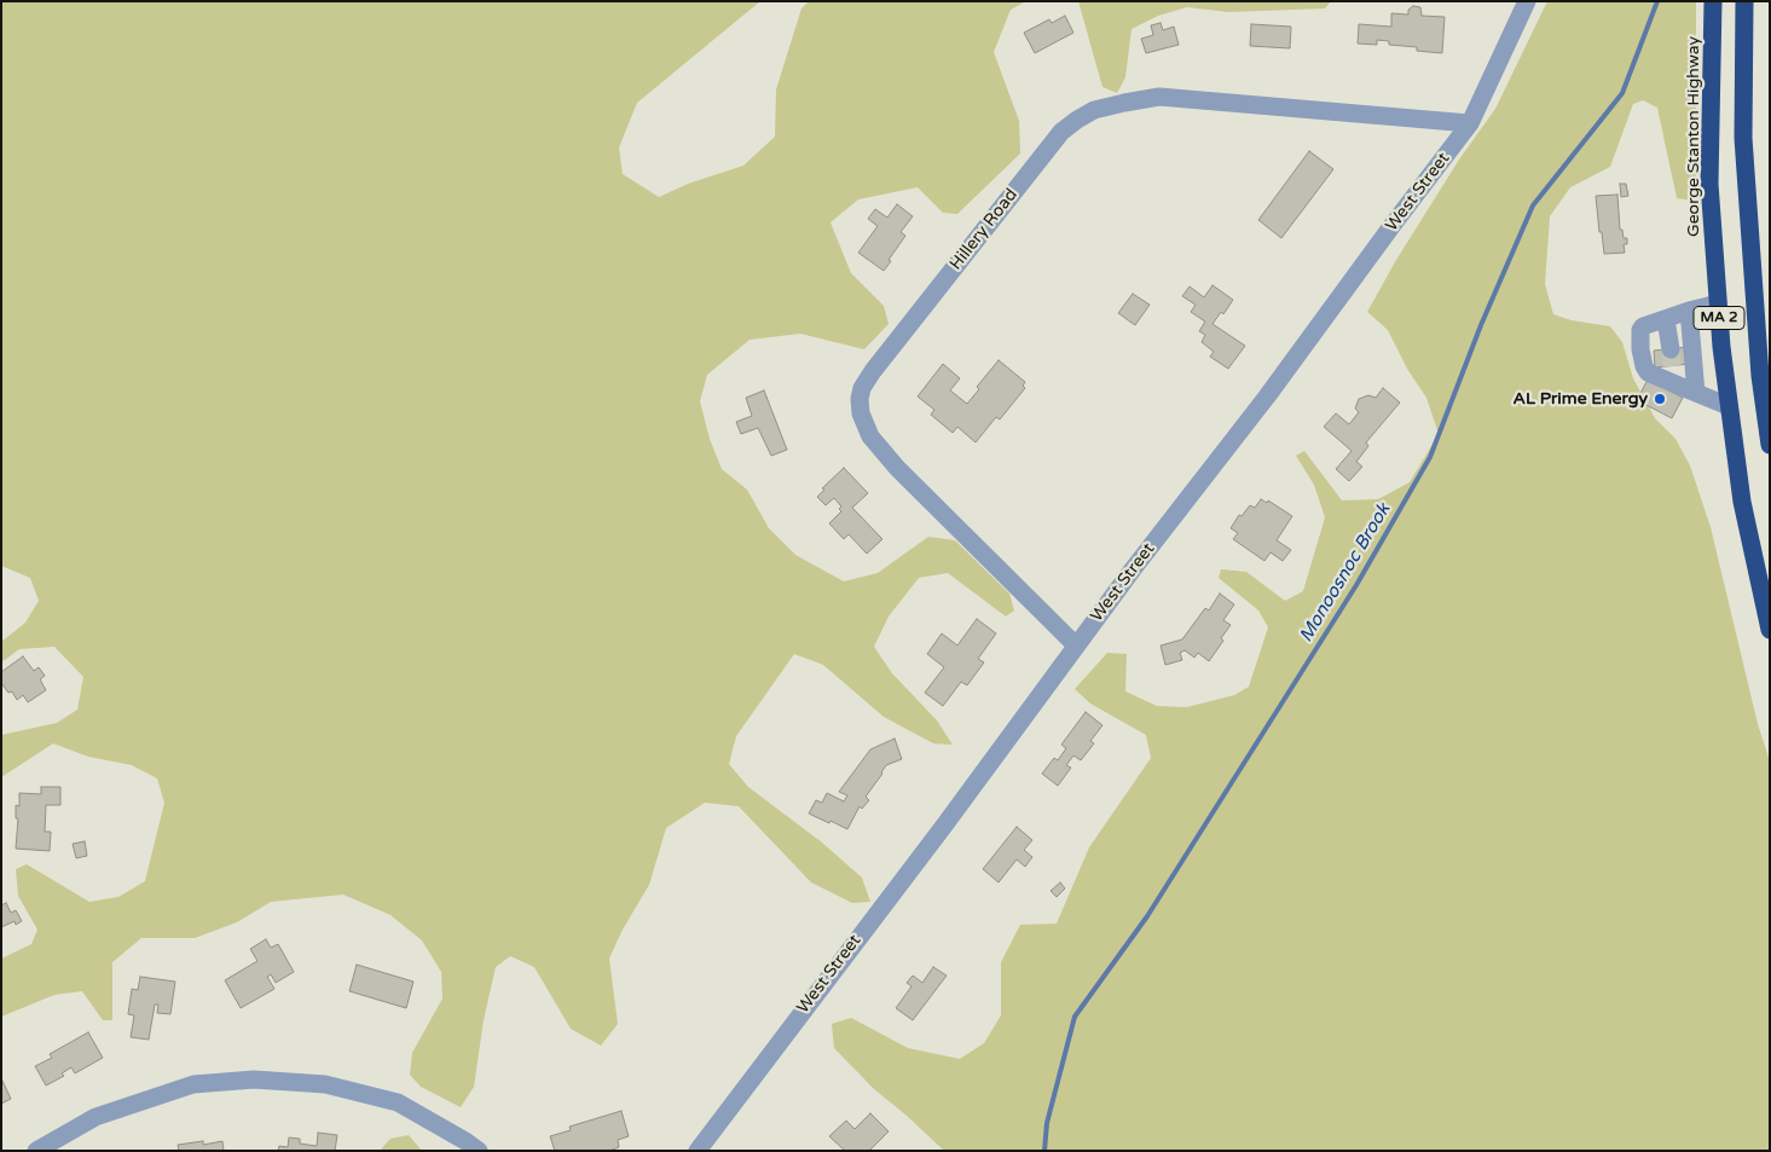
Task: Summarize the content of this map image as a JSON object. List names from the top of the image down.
{
  "streets": {
    "highway": ["George Stanton Highway", "MA 2"],
    "street": ["West Street", "Hillery Road"]
  },
  "crossings": [
    ["West Street", "Hillery Road"]
  ],
  "water": ["Monoosnoc Brook"],
  "places": ["AL Prime Energy"]
}
